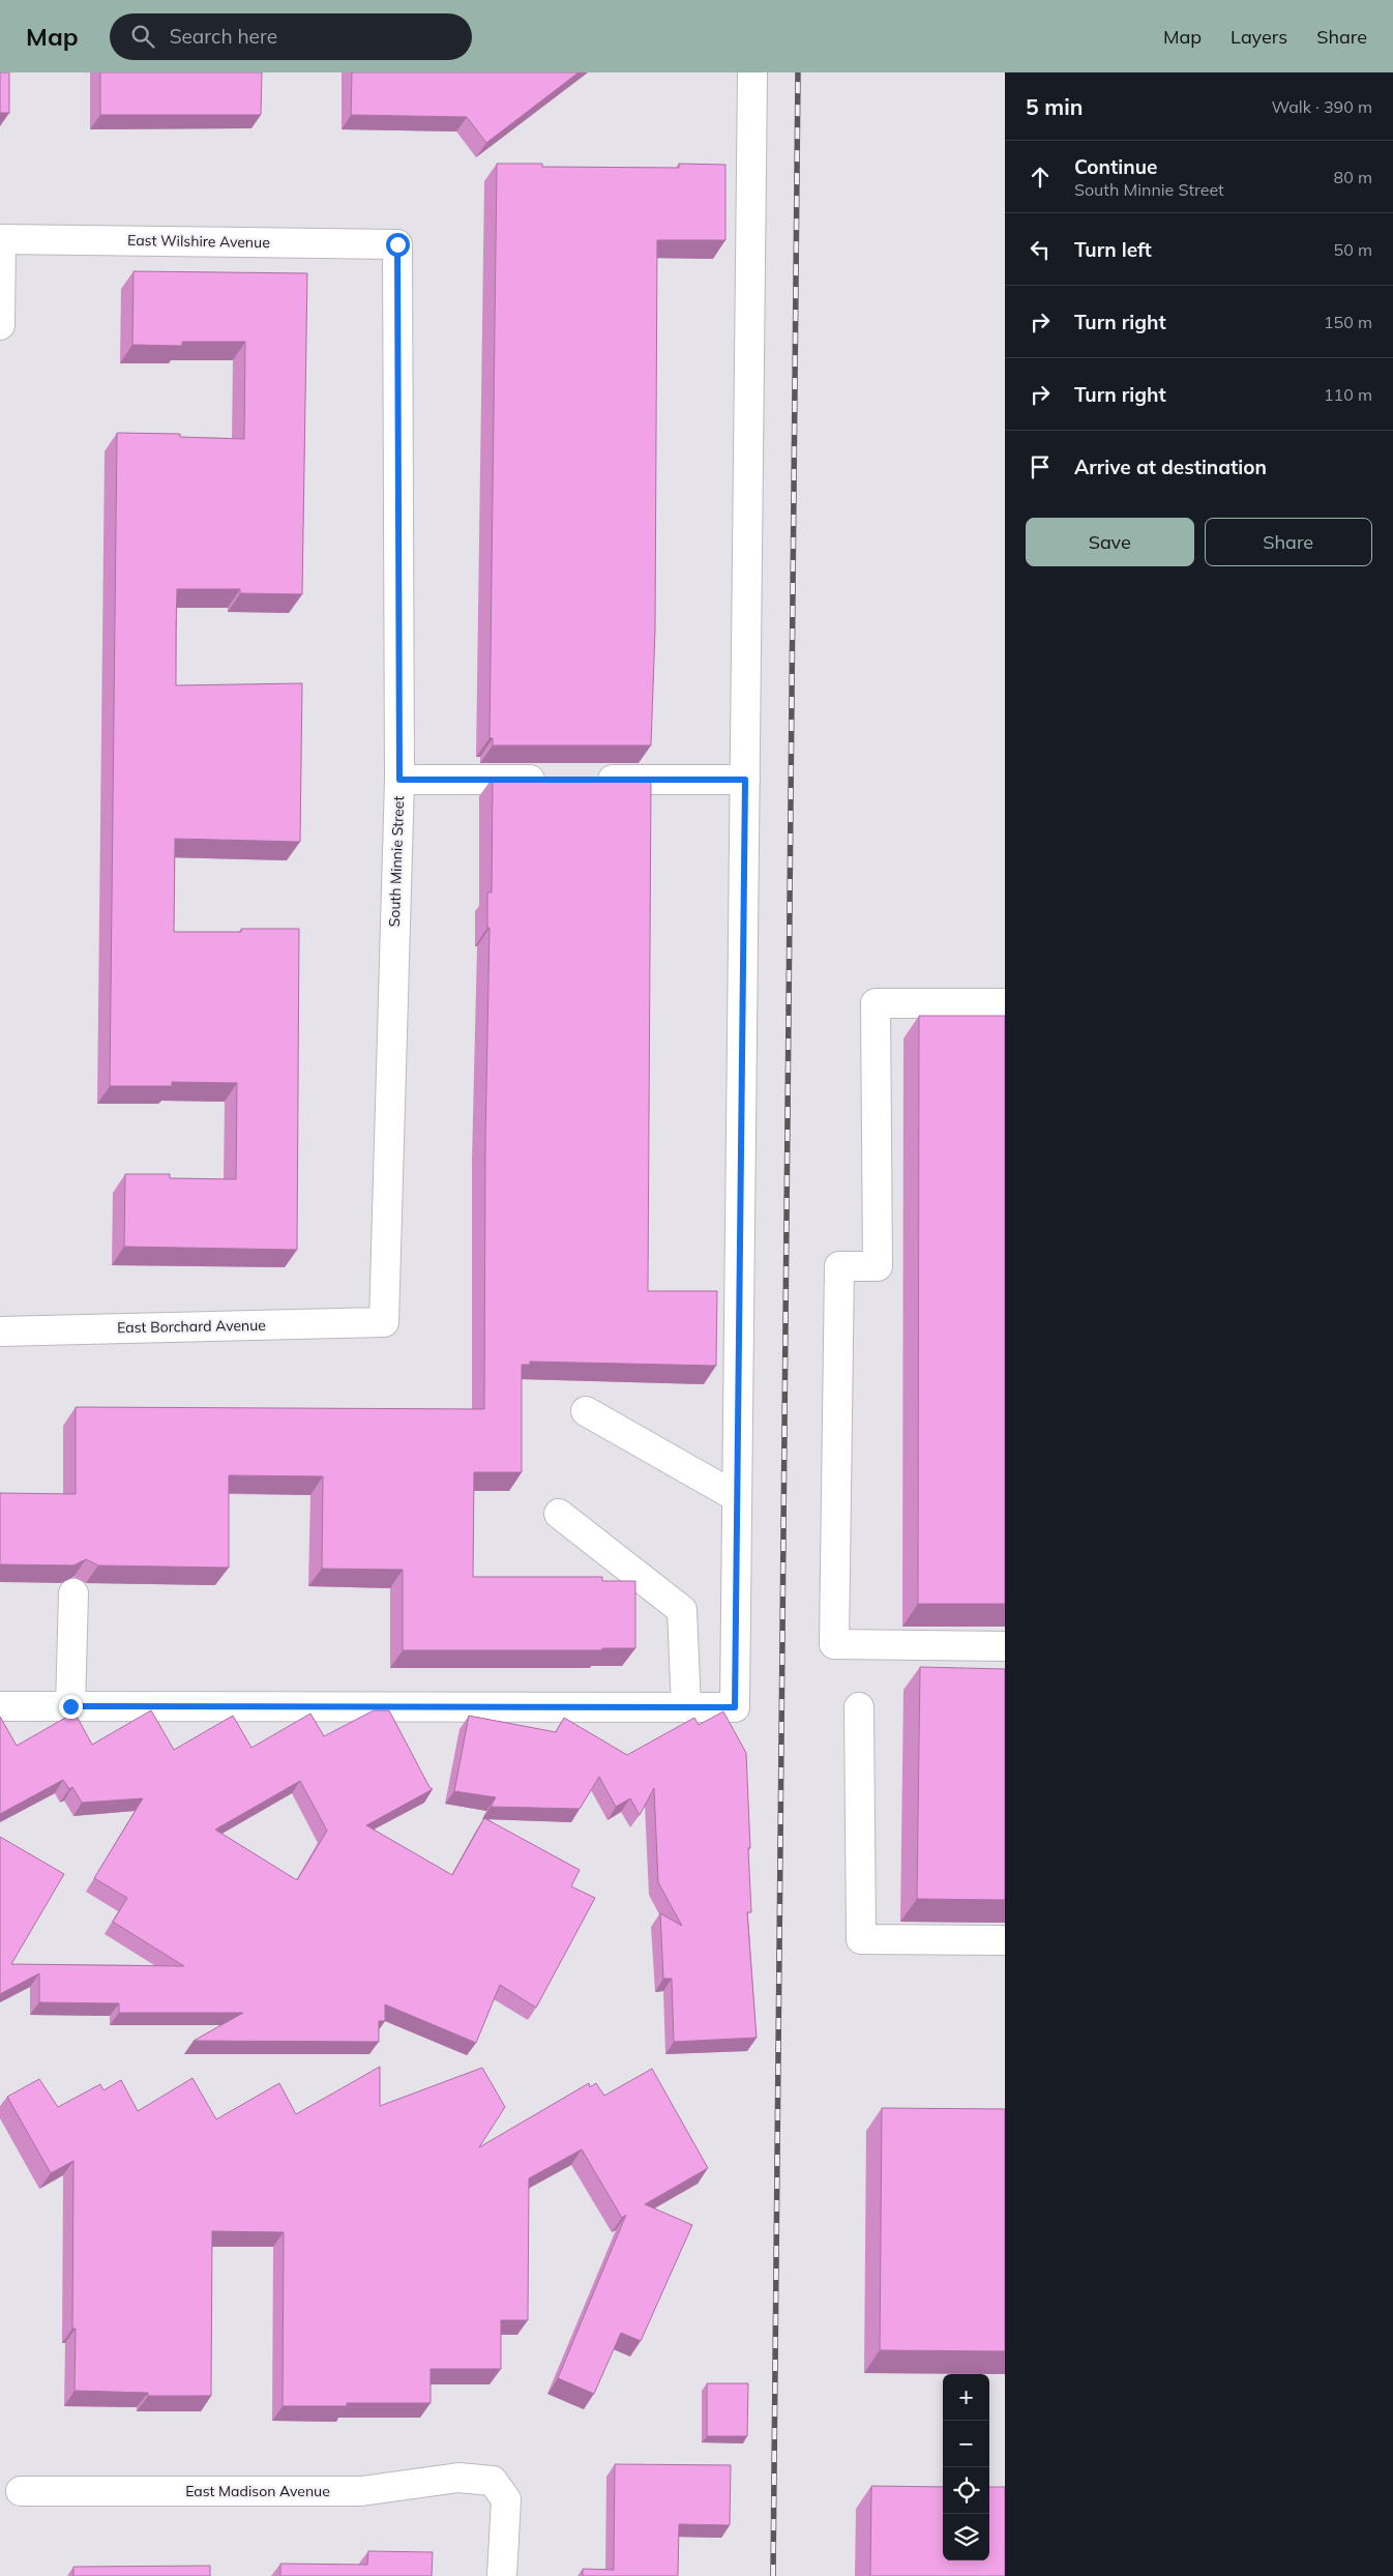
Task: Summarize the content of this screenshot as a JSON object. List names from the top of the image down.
{
  "streets": {
    "street": [
      "East Wilshire Avenue",
      "South Minnie Street",
      "East Borchard Avenue",
      "East Madison Avenue"
    ]
  },
  "crossings": [
    ["East Wilshire Avenue", "South Minnie Street"],
    ["South Minnie Street", "East Borchard Avenue"]
  ],
  "page": {
    "header": "Map",
    "search": "Search here",
    "nav": ["Map", "Layers", "Share"],
    "heading": ["5 min", "Walk · 390 m"],
    "list": [
      ["Continue", "South Minnie Street", "80 m"],
      ["Turn left", "50 m"],
      ["Turn right", "150 m"],
      ["Turn right", "110 m"],
      "Arrive at destination"
    ],
    "buttons": ["Save", "Share"],
    "map_buttons": ["+", "−"]
  }
}
